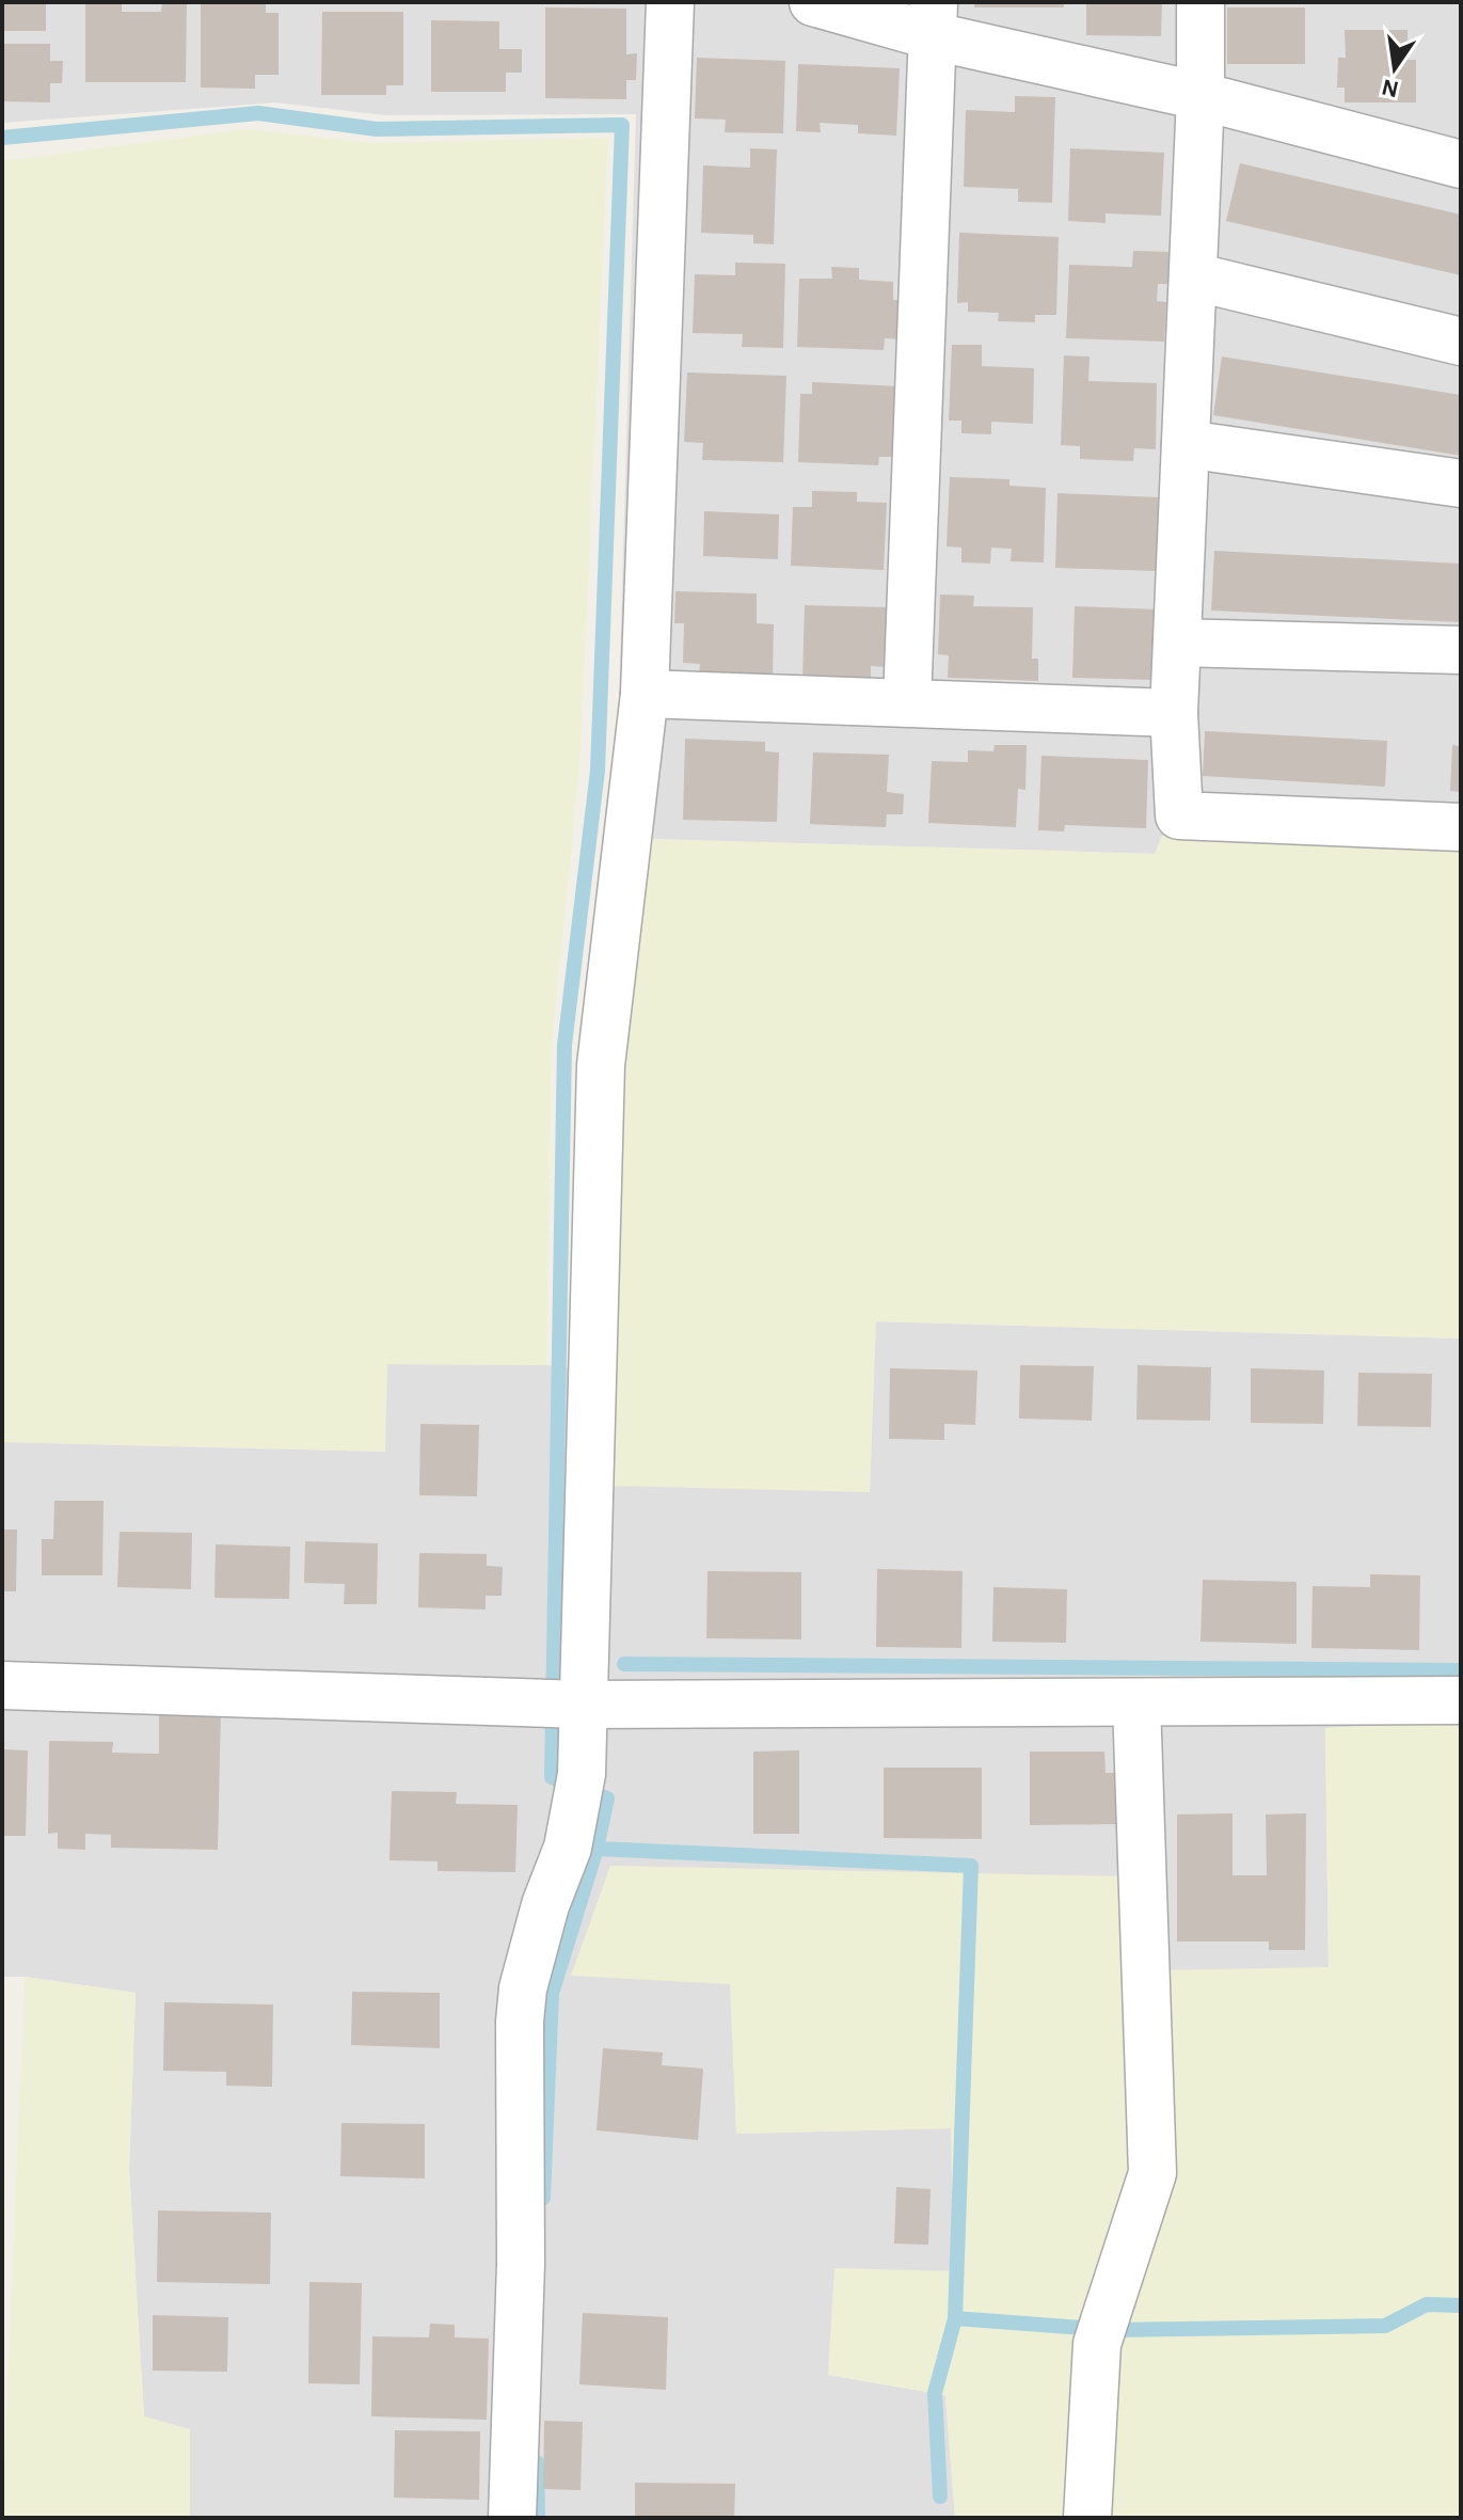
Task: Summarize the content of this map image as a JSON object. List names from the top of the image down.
{
  "north": "bottom"
}
